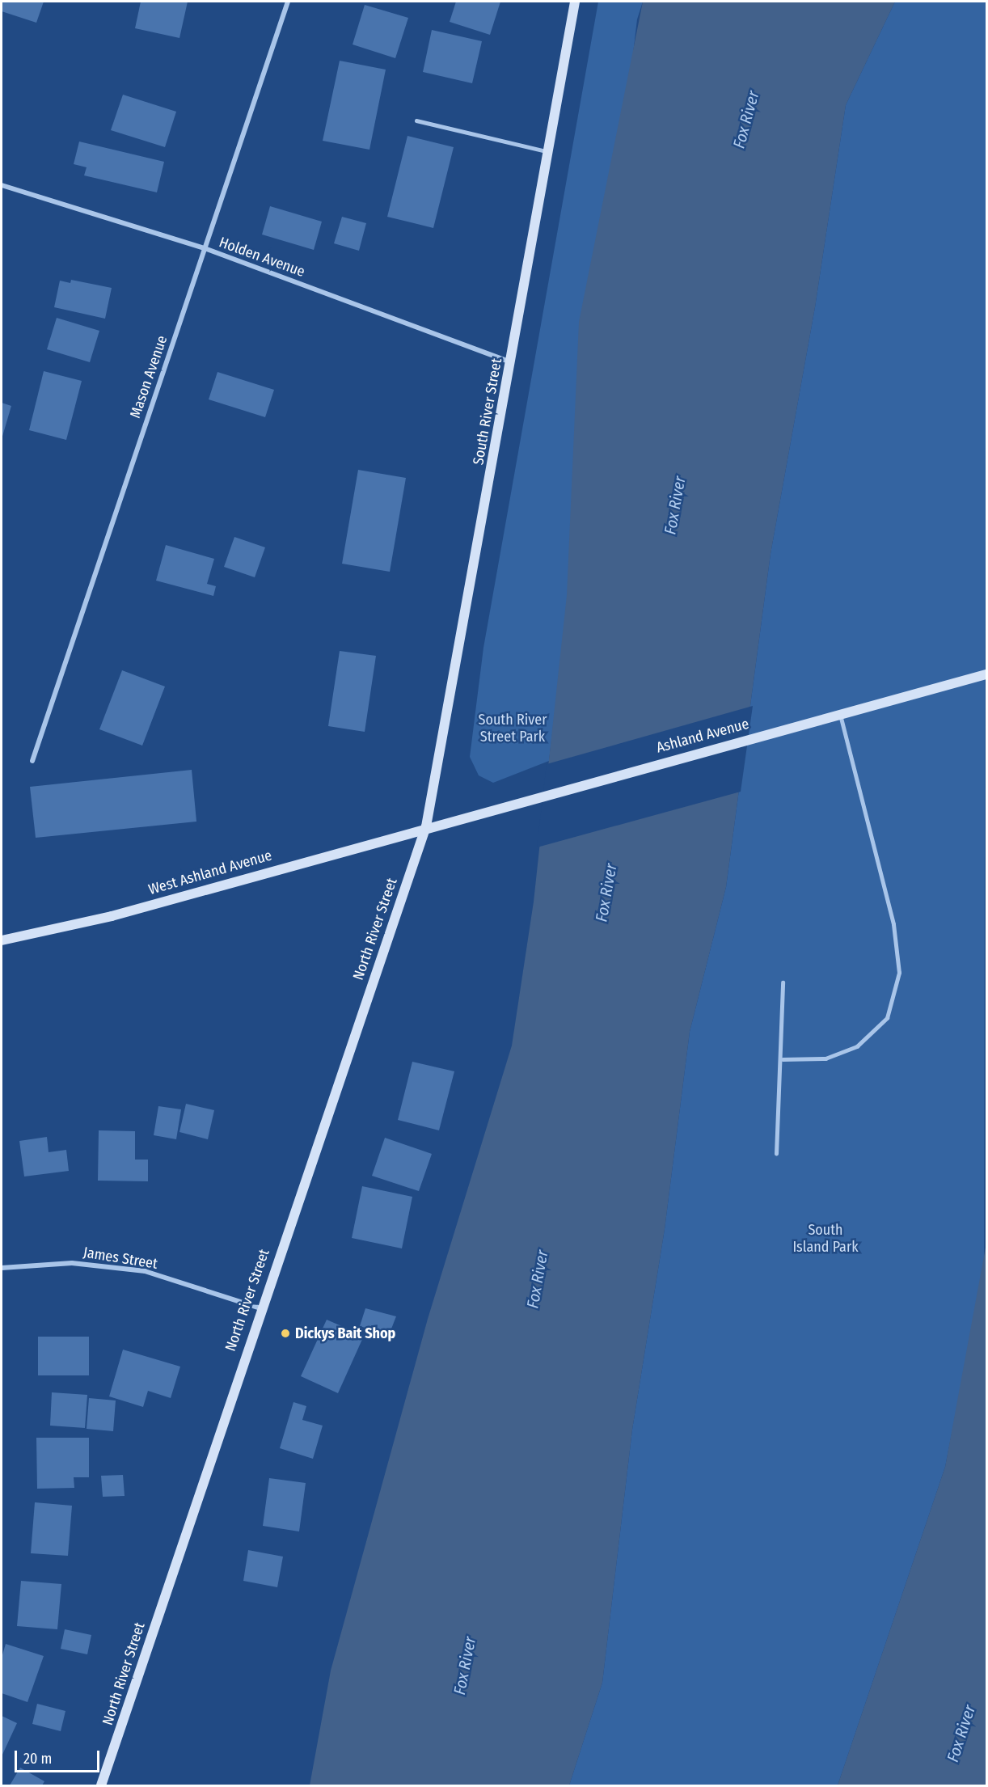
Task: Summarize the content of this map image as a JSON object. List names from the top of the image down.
{
  "streets": {
    "street": [
      "Holden Avenue",
      "Mason Avenue",
      "South River Street",
      "Ashland Avenue",
      "West Ashland Avenue",
      "North River Street",
      "James Street"
    ]
  },
  "crossings": [
    ["Holden Avenue", "Mason Avenue"],
    ["Holden Avenue", "South River Street"],
    ["South River Street", "Ashland Avenue"],
    ["South River Street", "West Ashland Avenue"],
    ["South River Street", "North River Street"],
    ["Ashland Avenue", "West Ashland Avenue"],
    ["Ashland Avenue", "North River Street"],
    ["West Ashland Avenue", "North River Street"],
    ["North River Street", "James Street"]
  ],
  "water": ["Fox River"],
  "parks": ["South River Street Park", "South Island Park"],
  "places": ["Dickys Bait Shop"],
  "scale_bar": "20 m"
}
